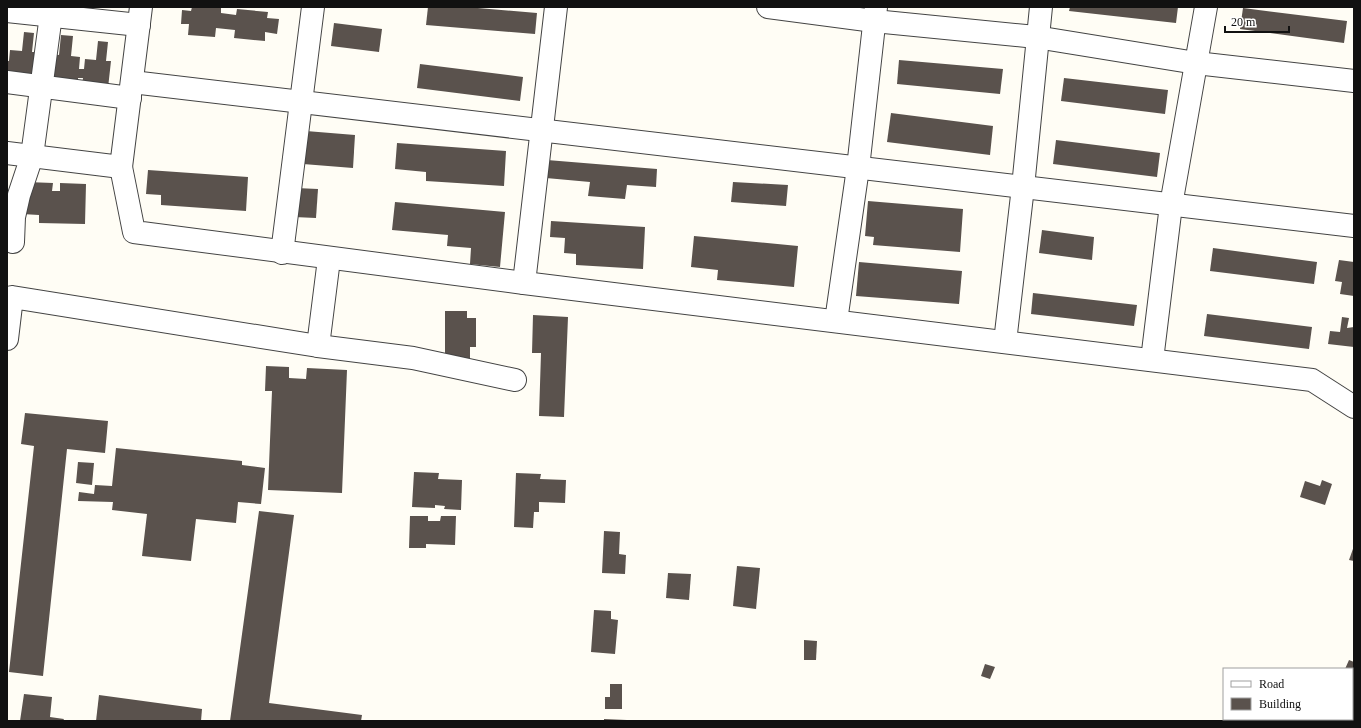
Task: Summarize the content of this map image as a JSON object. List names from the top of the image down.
{
  "legend": ["Road", "Building"],
  "scale_bar": "20 m"
}
